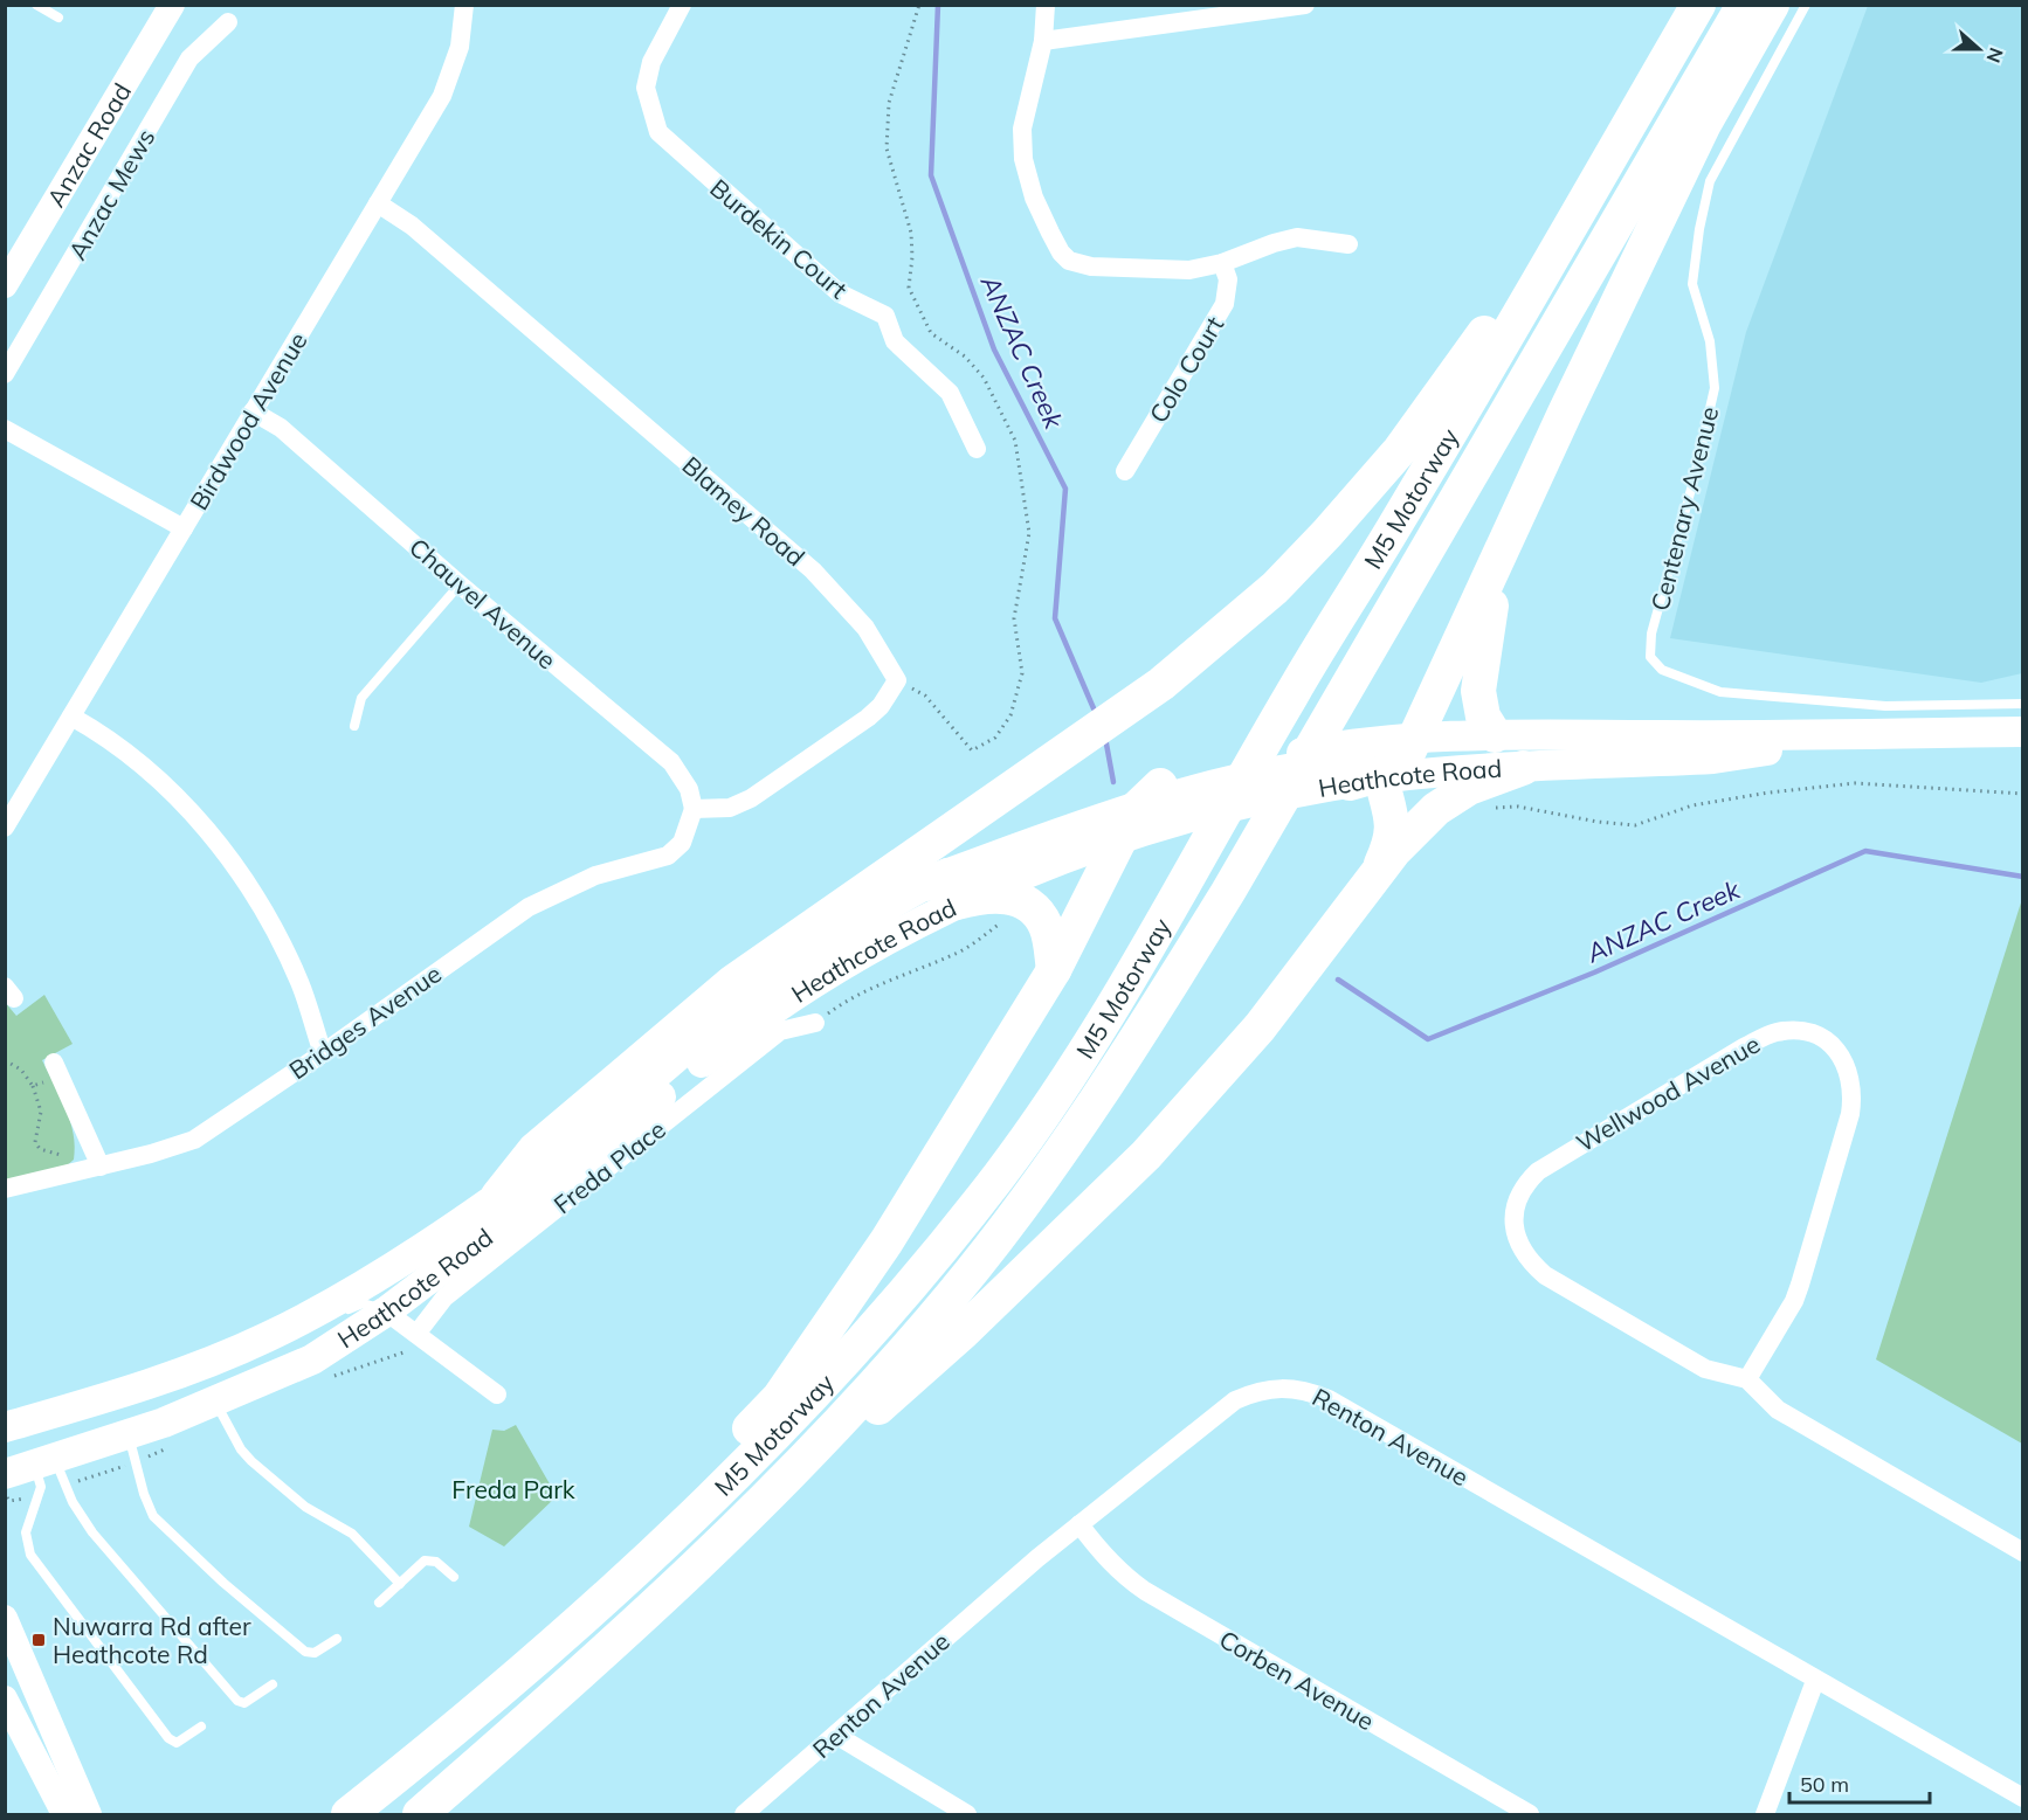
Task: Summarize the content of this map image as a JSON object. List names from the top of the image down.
{
  "streets": {
    "highway": ["M5 Motorway"],
    "main road": ["Anzac Road", "Heathcote Road"],
    "street": [
      "Anzac Mews",
      "Burdekin Court",
      "Colo Court",
      "Birdwood Avenue",
      "Blamey Road",
      "Chauvel Avenue",
      "Bridges Avenue",
      "Wellwood Avenue",
      "Freda Place",
      "Renton Avenue",
      "Corben Avenue"
    ],
    "lane": ["Centenary Avenue"]
  },
  "crossings": [
    ["Birdwood Avenue", "Blamey Road"],
    ["Birdwood Avenue", "Chauvel Avenue"],
    ["Blamey Road", "Chauvel Avenue"],
    ["Blamey Road", "Bridges Avenue"],
    ["Chauvel Avenue", "Bridges Avenue"],
    ["Renton Avenue", "Corben Avenue"]
  ],
  "water": ["ANZAC Creek"],
  "parks": ["Freda Park"],
  "places": {
    "transit": ["Nuwarra Rd after Heathcote Rd"]
  },
  "scale_bar": "50 m",
  "north": "right"
}
